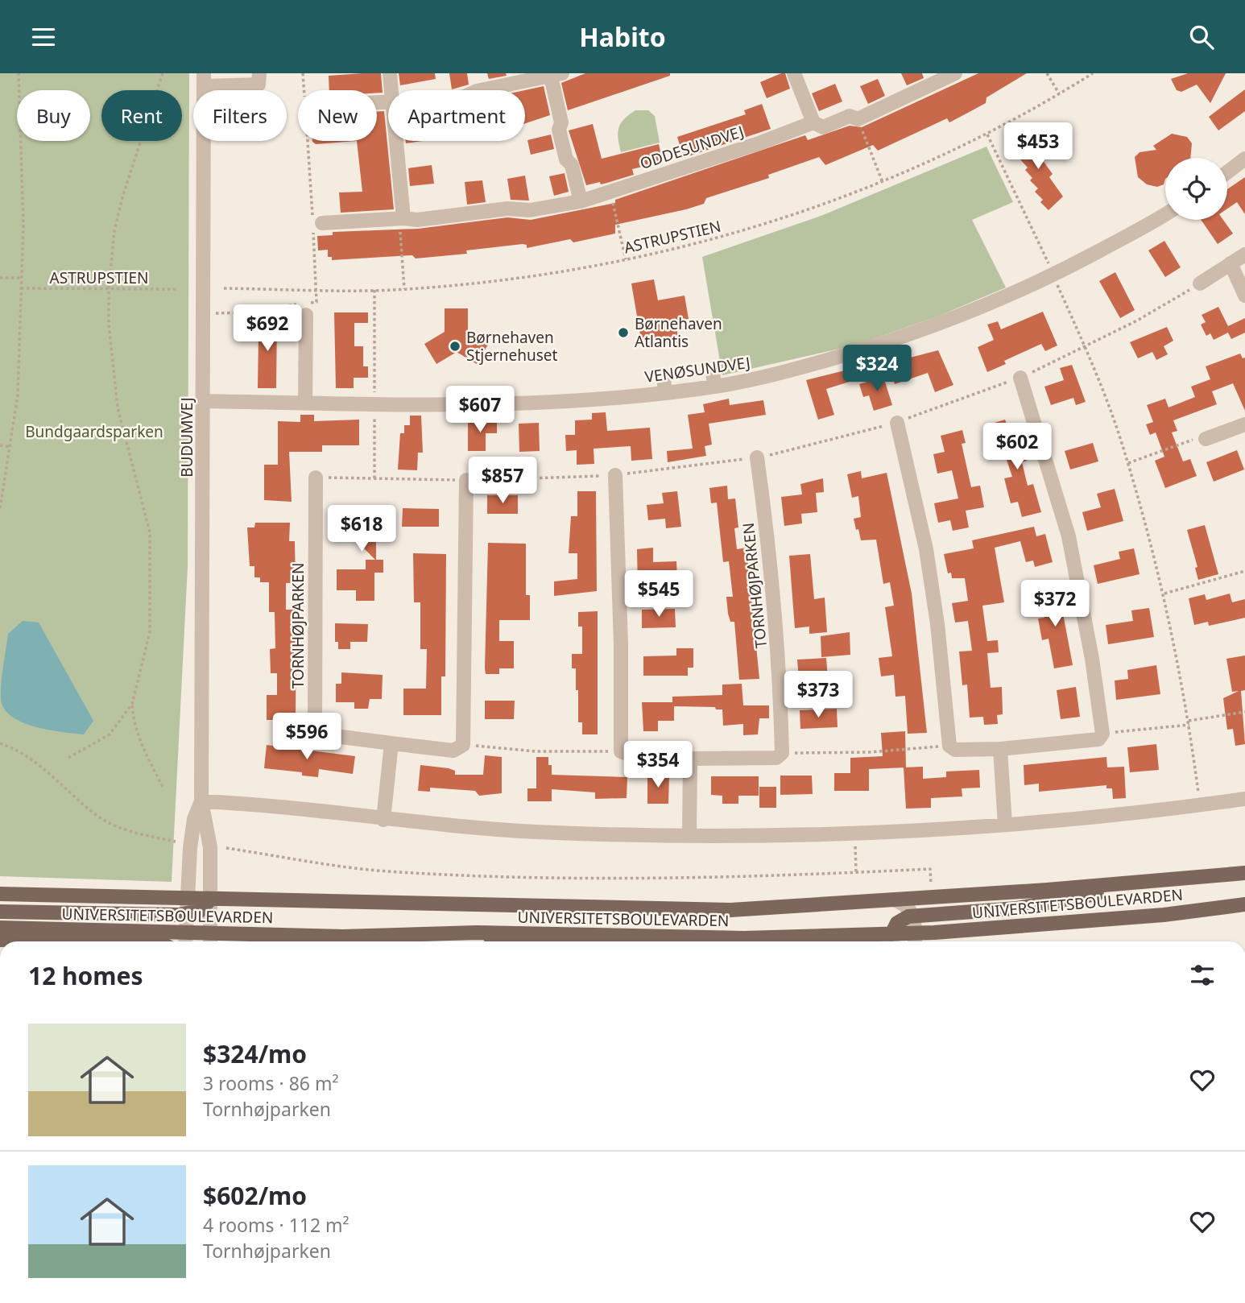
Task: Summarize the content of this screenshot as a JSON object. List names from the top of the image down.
{
  "streets": {
    "main road": ["UNIVERSITETSBOULEVARDEN"],
    "street": [
      "ODDESUNDVEJ",
      "VENØSUNDVEJ",
      "BUDUMVEJ",
      "TORNHØJPARKEN"
    ],
    "path": ["ASTRUPSTIEN"]
  },
  "crossings": [
    ["VENØSUNDVEJ", "BUDUMVEJ"],
    ["BUDUMVEJ", "UNIVERSITETSBOULEVARDEN"]
  ],
  "parks": ["Bundgaardsparken"],
  "places": ["Børnehaven Atlantis", "Børnehaven Stjernehuset"],
  "page": {
    "header": "Habito",
    "chip": [
      "Buy",
      "Rent",
      "Filters",
      "New",
      "Apartment"
    ],
    "price": [
      "$453",
      "$692",
      "$324",
      "$607",
      "$602",
      "$857",
      "$618",
      "$545",
      "$372",
      "$373",
      "$596",
      "$354"
    ],
    "heading": "12 homes",
    "list": [
      {
        "name": "$324/mo",
        "note": "3 rooms · 86 m² · Tornhøjparken"
      },
      {
        "name": "$602/mo",
        "note": "4 rooms · 112 m² · Tornhøjparken"
      }
    ]
  }
}
